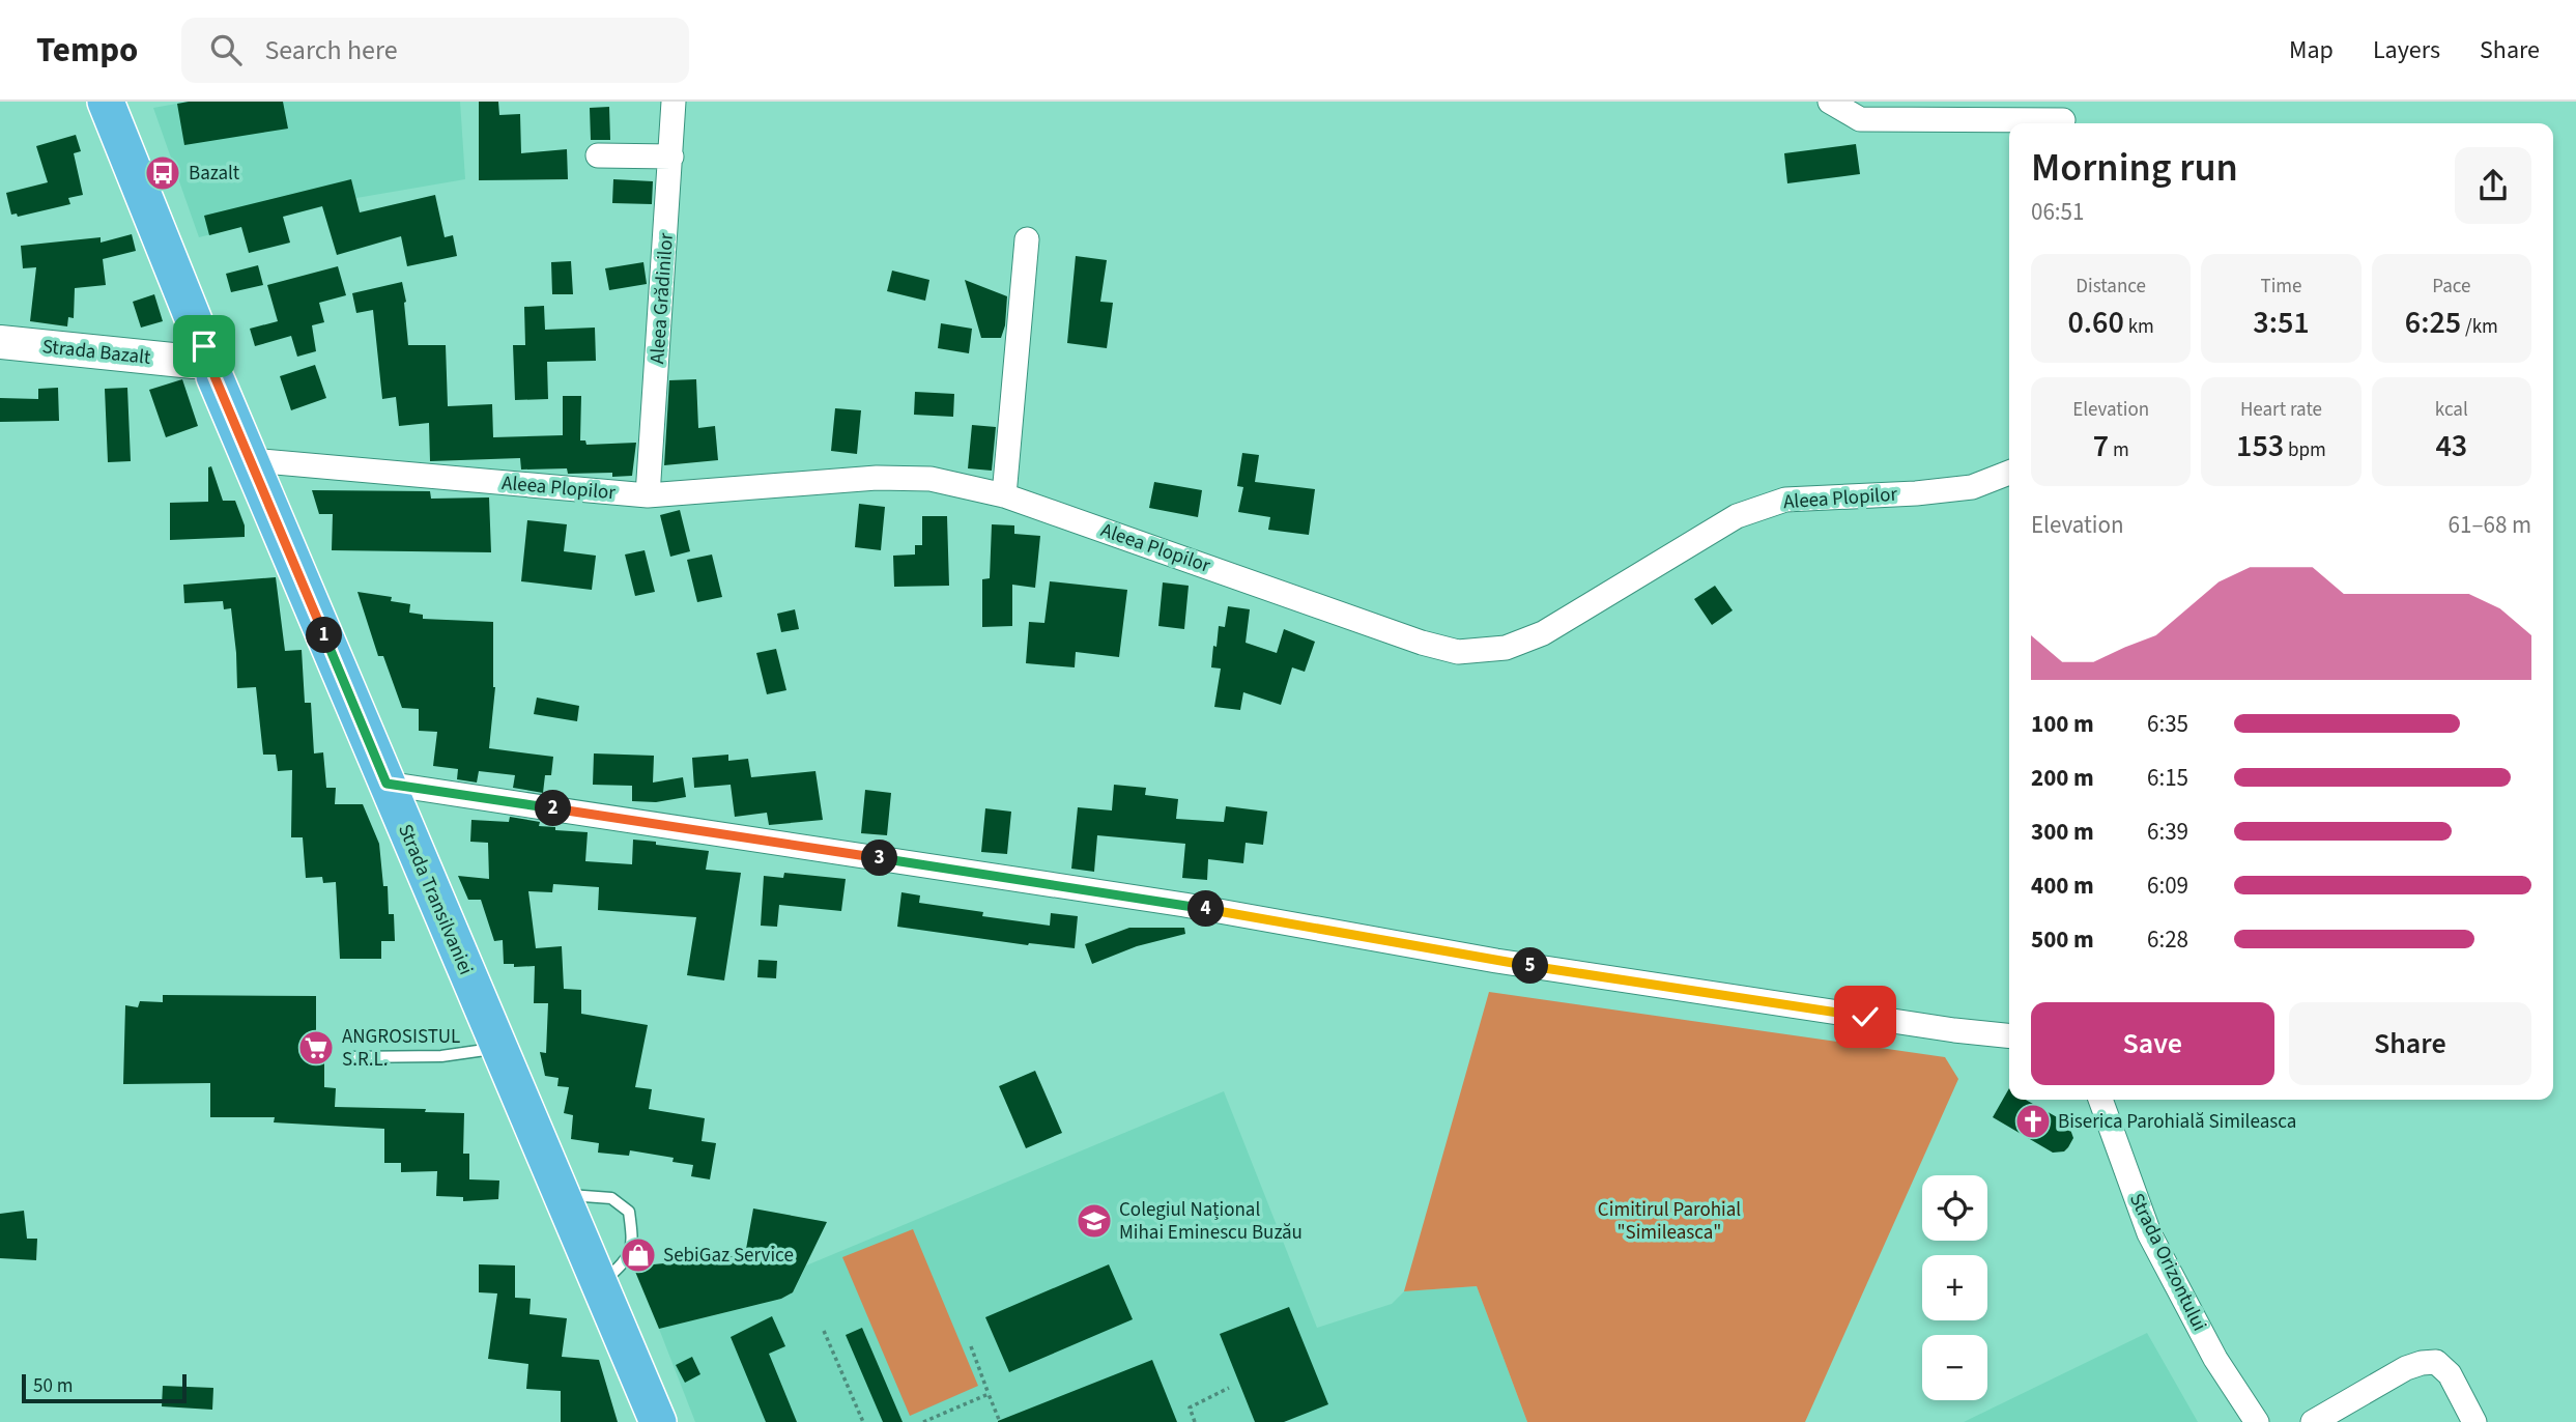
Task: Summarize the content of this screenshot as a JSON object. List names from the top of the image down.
{
  "streets": {
    "main road": ["Strada Bazalt", "Strada Transilvaniei"],
    "street": ["Aleea Grădinilor", "Aleea Plopilor", "Strada Orizontului"]
  },
  "crossings": [
    ["Aleea Grădinilor", "Aleea Plopilor"],
    ["Strada Bazalt", "Strada Transilvaniei"],
    ["Aleea Plopilor", "Strada Transilvaniei"]
  ],
  "parks": ["Cimitirul Parohial \"Simileasca\""],
  "places": {
    "bus stop": ["Bazalt"],
    "supermarket": ["ANGROSISTUL S.R.L."],
    "church": ["Biserica Parohială Simileasca"],
    "school or university": ["Colegiul Național Mihai Eminescu Buzău"],
    "shop": ["SebiGaz Service"]
  },
  "scale_bar": "50 m",
  "page": {
    "header": "Tempo",
    "search": "Search here",
    "nav": ["Map", "Layers", "Share"],
    "heading": ["Morning run", "06:51"],
    "stats": [
      ["Distance", "0.60 km"],
      ["Time", "3:51"],
      ["Pace", "6:25 /km"],
      ["Elevation", "7 m"],
      ["Heart rate", "153 bpm"],
      ["kcal", "43"]
    ],
    "chart": ["Elevation", "61–68 m"],
    "pins": [
      "1",
      "2",
      "3",
      "4",
      "5"
    ],
    "list": [
      {
        "name": "100 m",
        "note": "6:35"
      },
      {
        "name": "200 m",
        "note": "6:15"
      },
      {
        "name": "300 m",
        "note": "6:39"
      },
      {
        "name": "400 m",
        "note": "6:09"
      },
      {
        "name": "500 m",
        "note": "6:28"
      }
    ],
    "buttons": ["Save", "Share"],
    "map_buttons": ["+", "−"],
    "scale": "50 m"
  }
}
